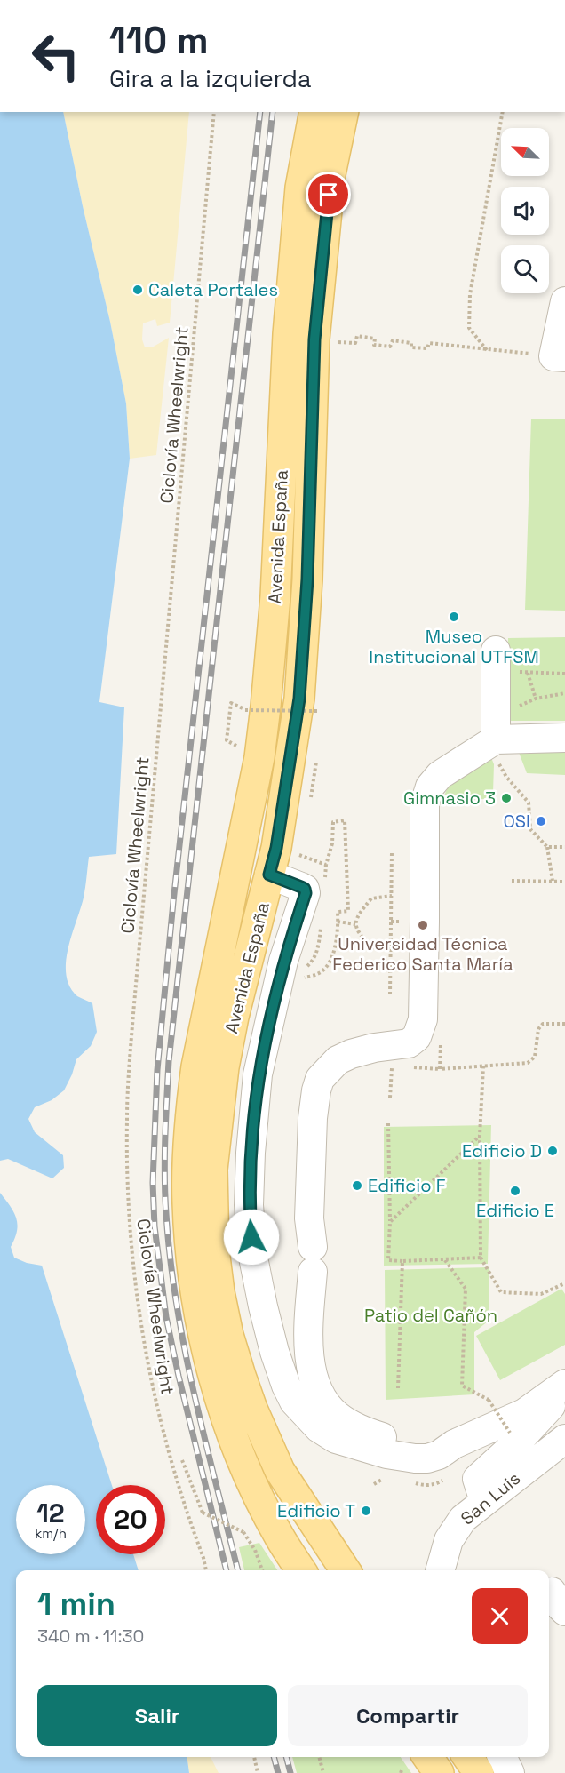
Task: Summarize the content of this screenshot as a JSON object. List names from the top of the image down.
{
  "streets": {
    "main road": ["Avenida España"],
    "street": ["San Luis"],
    "path": ["Ciclovía Wheelwright"]
  },
  "parks": ["Patio del Cañón"],
  "places": [
    "Caleta Portales",
    "Museo Institucional UTFSM",
    "Gimnasio 3",
    "OSI",
    "Universidad Técnica Federico Santa María",
    "Edificio D",
    "Edificio F",
    "Edificio E",
    "Edificio T"
  ],
  "north": "top left",
  "page": {
    "turn": ["110 m", "Gira a la izquierda"],
    "speed": "12 km/h",
    "limit": "20",
    "heading": ["1 min", "340 m · 11:30"],
    "buttons": ["Salir", "Compartir"]
  }
}
